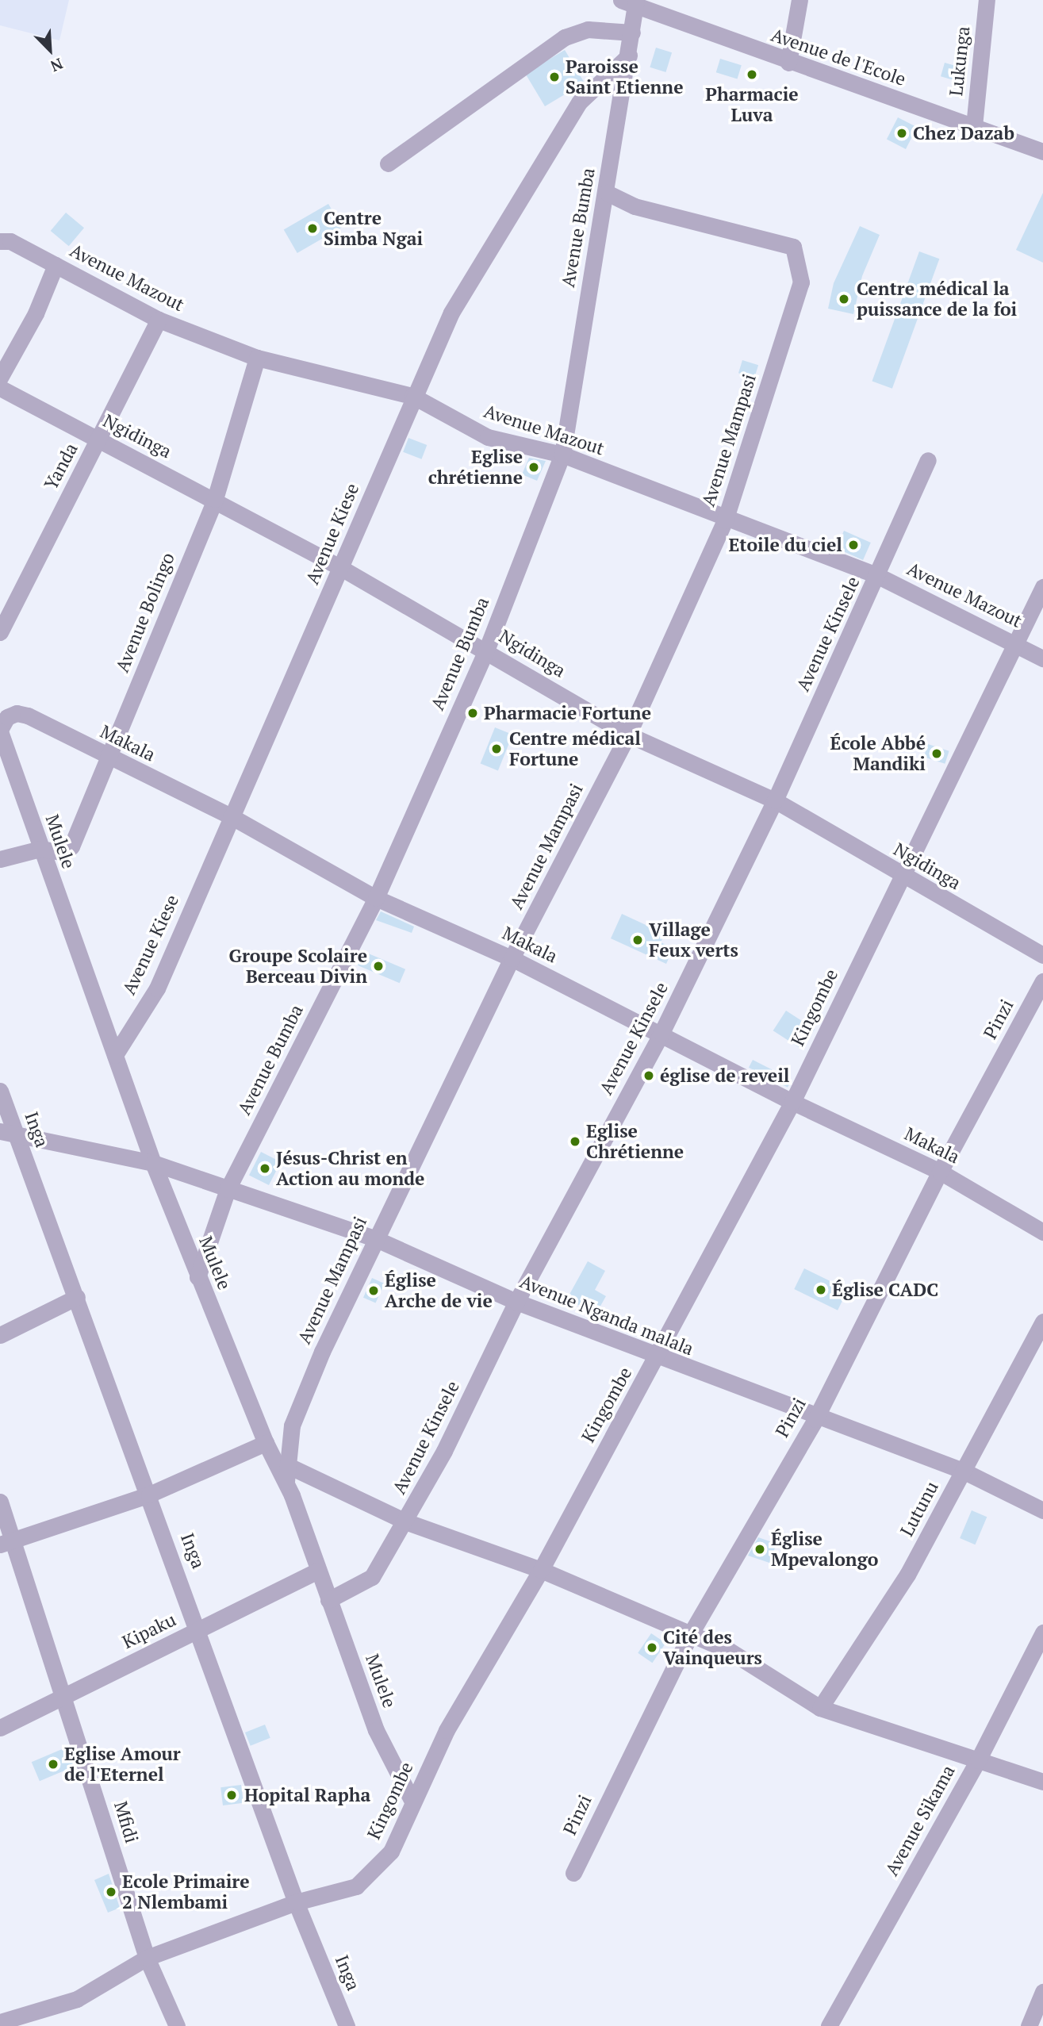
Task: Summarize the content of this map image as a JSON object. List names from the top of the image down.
{
  "streets": {
    "street": [
      "Avenue de l'Ecole",
      "Lukunga",
      "Avenue Bumba",
      "Avenue Mazout",
      "Ngidinga",
      "Avenue Mampasi",
      "Yanda",
      "Avenue Kiese",
      "Avenue Bolingo",
      "Avenue Kinsele",
      "Makala",
      "Mulele",
      "Kingombe",
      "Pinzi",
      "Inga",
      "Avenue Nganda malala",
      "Lutunu",
      "Kipaku",
      "Avenue Sikama",
      "Mfidi"
    ]
  },
  "crossings": [
    ["Avenue de l'Ecole", "Lukunga"],
    ["Avenue de l'Ecole", "Avenue Bumba"],
    ["Avenue Bumba", "Avenue Mazout"],
    ["Avenue Bumba", "Ngidinga"],
    ["Avenue Bumba", "Avenue Mampasi"],
    ["Avenue Bumba", "Avenue Kiese"],
    ["Avenue Bumba", "Makala"],
    ["Avenue Bumba", "Mulele"],
    ["Avenue Bumba", "Avenue Nganda malala"],
    ["Avenue Mazout", "Avenue Mampasi"],
    ["Avenue Mazout", "Yanda"],
    ["Avenue Mazout", "Avenue Kiese"],
    ["Avenue Mazout", "Avenue Bolingo"],
    ["Avenue Mazout", "Avenue Kinsele"],
    ["Avenue Mazout", "Kingombe"],
    ["Ngidinga", "Avenue Mampasi"],
    ["Ngidinga", "Yanda"],
    ["Ngidinga", "Avenue Kiese"],
    ["Ngidinga", "Avenue Bolingo"],
    ["Ngidinga", "Avenue Kinsele"],
    ["Ngidinga", "Kingombe"],
    ["Avenue Mampasi", "Makala"],
    ["Avenue Mampasi", "Mulele"],
    ["Avenue Mampasi", "Avenue Nganda malala"],
    ["Avenue Kiese", "Makala"],
    ["Avenue Kiese", "Mulele"],
    ["Avenue Bolingo", "Makala"],
    ["Avenue Bolingo", "Mulele"],
    ["Avenue Kinsele", "Makala"],
    ["Avenue Kinsele", "Mulele"],
    ["Avenue Kinsele", "Avenue Nganda malala"],
    ["Makala", "Mulele"],
    ["Makala", "Kingombe"],
    ["Makala", "Pinzi"],
    ["Mulele", "Kingombe"],
    ["Mulele", "Avenue Nganda malala"],
    ["Mulele", "Kipaku"],
    ["Kingombe", "Inga"],
    ["Kingombe", "Avenue Nganda malala"],
    ["Kingombe", "Mfidi"],
    ["Pinzi", "Avenue Nganda malala"],
    ["Inga", "Avenue Nganda malala"],
    ["Inga", "Kipaku"],
    ["Avenue Nganda malala", "Lutunu"],
    ["Kipaku", "Mfidi"]
  ],
  "places": [
    "Pharmacie Luva",
    "Paroisse Saint Etienne",
    "Chez Dazab",
    "Centre Simba Ngai",
    "Centre médical la puissance de la foi",
    "Eglise chrétienne",
    "Etoile du ciel",
    "Pharmacie Fortune",
    "Centre médical Fortune",
    "École Abbé Mandiki",
    "Village Feux verts",
    "Groupe Scolaire Berceau Divin",
    "église de reveil",
    "Eglise Chrétienne",
    "Jésus-Christ en Action au monde",
    "Église CADC",
    "Église Arche de vie",
    "Église Mpevalongo",
    "Cité des Vainqueurs",
    "Eglise Amour de l'Eternel",
    "Hopital Rapha",
    "Ecole Primaire 2 Nlembami"
  ],
  "north": "bottom right"
}
